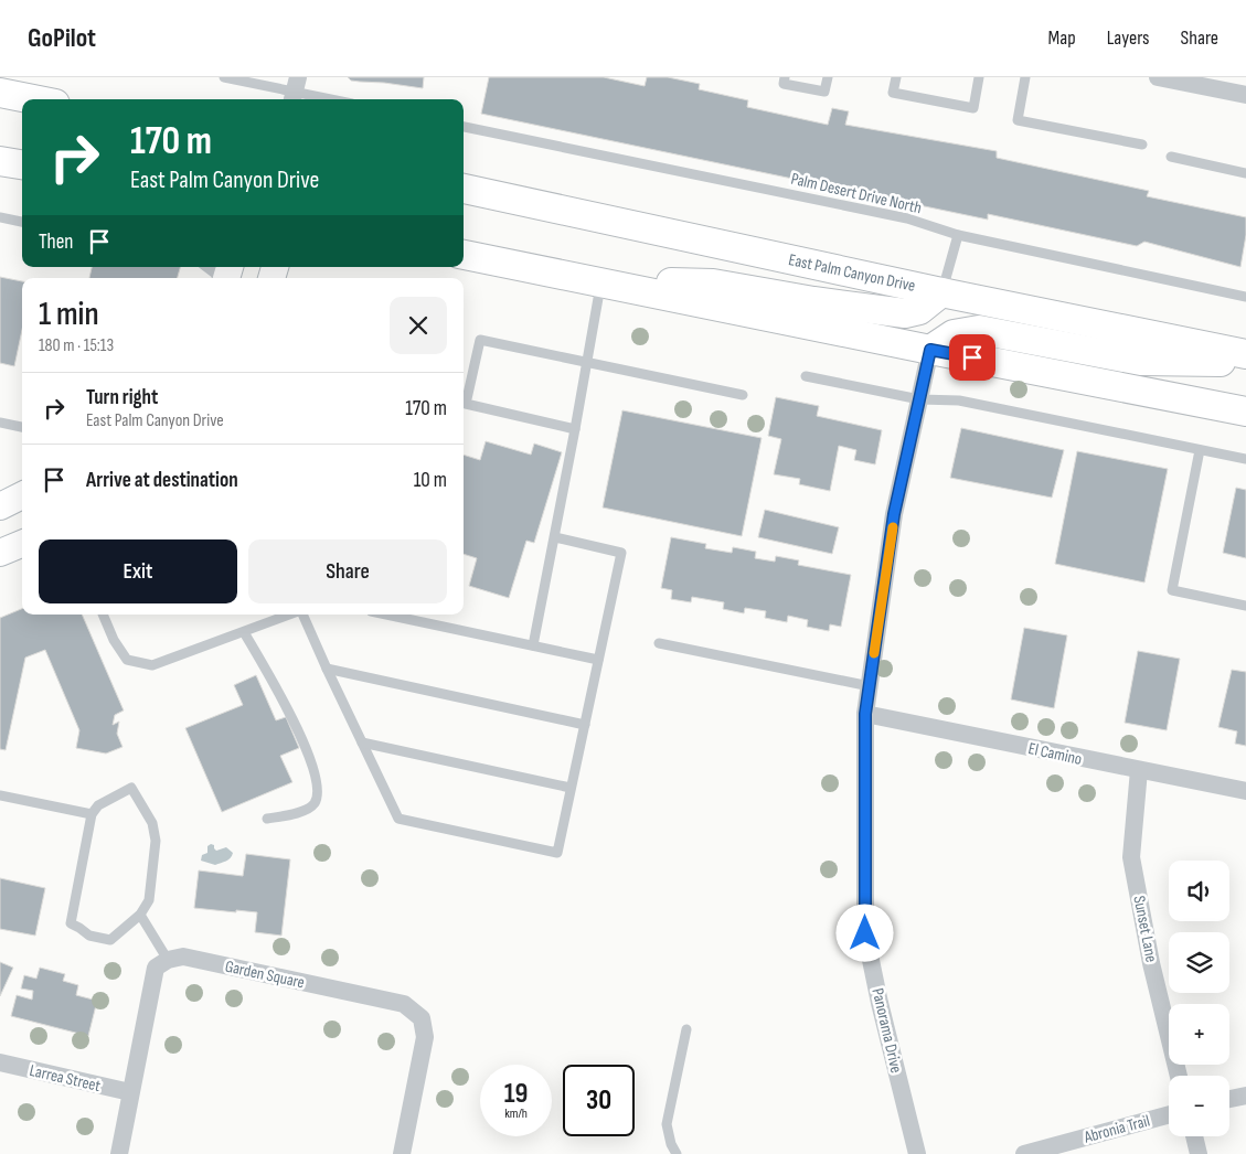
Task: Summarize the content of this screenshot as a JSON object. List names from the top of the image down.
{
  "streets": {
    "main road": ["East Palm Canyon Drive"],
    "street": [
      "El Camino",
      "Sunset Lane",
      "Garden Square",
      "Panorama Drive",
      "Larrea Street",
      "Abronia Trail"
    ],
    "lane": ["Palm Desert Drive North"]
  },
  "crossings": [
    ["El Camino", "Sunset Lane"],
    ["El Camino", "Panorama Drive"]
  ],
  "page": {
    "header": "GoPilot",
    "nav": ["Map", "Layers", "Share"],
    "turn": ["170 m", "East Palm Canyon Drive"],
    "then": "Then",
    "heading": ["1 min", "180 m · 15:13"],
    "list": [
      {
        "name": "Turn right",
        "note": "East Palm Canyon Drive",
        "value": "170 m"
      },
      {
        "name": "Arrive at destination",
        "value": "10 m"
      }
    ],
    "buttons": ["Exit", "Share"],
    "map_buttons": ["+", "−"],
    "speed": "19 km/h",
    "limit": "30"
  }
}
